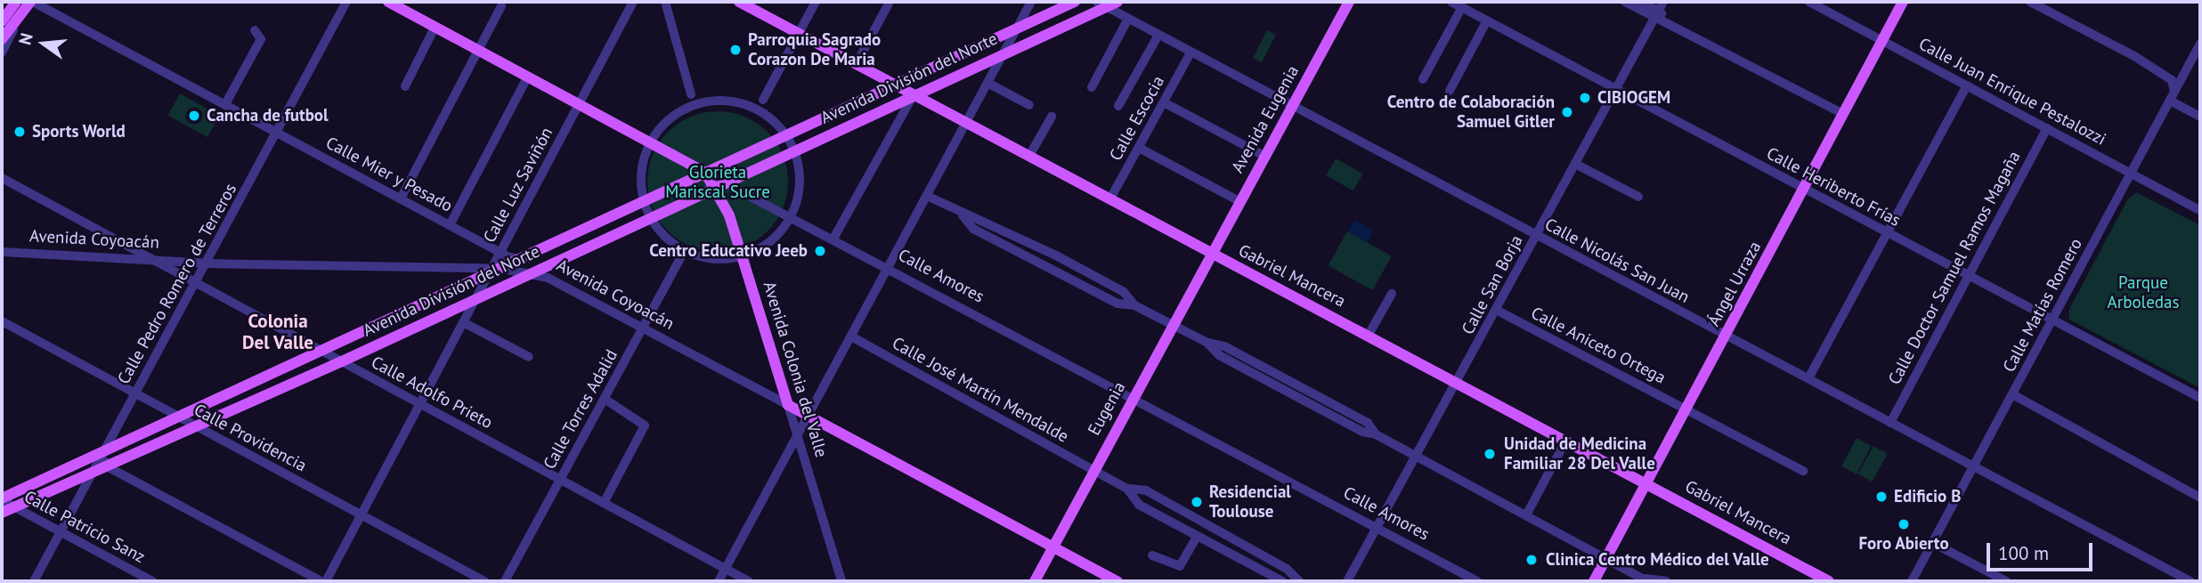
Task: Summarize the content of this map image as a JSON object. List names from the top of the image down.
{
  "streets": {
    "main road": [
      "Avenida División del Norte",
      "Avenida Eugenia",
      "Avenida Coyoacán",
      "Gabriel Mancera",
      "Ángel Urraza",
      "Avenida Colonia del Valle",
      "Eugenia"
    ],
    "street": [
      "Calle Juan Enrique Pestalozzi",
      "Calle Escocia",
      "Calle Mier y Pesado",
      "Calle Luz Saviñón",
      "Calle Heriberto Frías",
      "Calle Nicolás San Juan",
      "Calle Doctor Samuel Ramos Magaña",
      "Calle Amores",
      "Calle Pedro Romero de Terreros",
      "Calle San Borja",
      "Calle Matías Romero",
      "Calle Aniceto Ortega",
      "Calle José Martín Mendalde",
      "Calle Adolfo Prieto",
      "Calle Torres Adalid",
      "Calle Providencia",
      "Calle Patricio Sanz"
    ]
  },
  "crossings": [
    ["Avenida División del Norte", "Calle Mier y Pesado"],
    ["Avenida División del Norte", "Avenida Coyoacán"],
    ["Avenida División del Norte", "Calle Nicolás San Juan"],
    ["Avenida División del Norte", "Calle Amores"],
    ["Avenida División del Norte", "Gabriel Mancera"],
    ["Avenida División del Norte", "Calle Pedro Romero de Terreros"],
    ["Avenida División del Norte", "Avenida Colonia del Valle"],
    ["Avenida División del Norte", "Calle Adolfo Prieto"],
    ["Avenida División del Norte", "Calle Providencia"],
    ["Avenida División del Norte", "Calle Patricio Sanz"],
    ["Calle Juan Enrique Pestalozzi", "Calle Doctor Samuel Ramos Magaña"],
    ["Calle Juan Enrique Pestalozzi", "Ángel Urraza"],
    ["Calle Juan Enrique Pestalozzi", "Calle Matías Romero"],
    ["Calle Escocia", "Calle Nicolás San Juan"],
    ["Calle Escocia", "Gabriel Mancera"],
    ["Avenida Eugenia", "Calle Nicolás San Juan"],
    ["Avenida Eugenia", "Gabriel Mancera"],
    ["Avenida Eugenia", "Eugenia"],
    ["Calle Mier y Pesado", "Calle Luz Saviñón"],
    ["Calle Mier y Pesado", "Calle Pedro Romero de Terreros"],
    ["Calle Heriberto Frías", "Calle Doctor Samuel Ramos Magaña"],
    ["Calle Heriberto Frías", "Ángel Urraza"],
    ["Calle Heriberto Frías", "Calle San Borja"],
    ["Calle Heriberto Frías", "Calle Matías Romero"],
    ["Avenida Coyoacán", "Calle Pedro Romero de Terreros"],
    ["Avenida Coyoacán", "Avenida Colonia del Valle"],
    ["Avenida Coyoacán", "Calle Adolfo Prieto"],
    ["Avenida Coyoacán", "Eugenia"],
    ["Avenida Coyoacán", "Calle Torres Adalid"],
    ["Calle Nicolás San Juan", "Calle Doctor Samuel Ramos Magaña"],
    ["Calle Nicolás San Juan", "Ángel Urraza"],
    ["Calle Nicolás San Juan", "Calle San Borja"],
    ["Calle Nicolás San Juan", "Calle Matías Romero"],
    ["Calle Amores", "Calle San Borja"],
    ["Calle Amores", "Avenida Colonia del Valle"],
    ["Calle Amores", "Eugenia"],
    ["Gabriel Mancera", "Ángel Urraza"],
    ["Gabriel Mancera", "Calle San Borja"],
    ["Gabriel Mancera", "Eugenia"],
    ["Calle Pedro Romero de Terreros", "Calle Adolfo Prieto"],
    ["Calle Pedro Romero de Terreros", "Calle Providencia"],
    ["Calle Pedro Romero de Terreros", "Calle Patricio Sanz"],
    ["Ángel Urraza", "Calle Aniceto Ortega"],
    ["Calle San Borja", "Calle Aniceto Ortega"],
    ["Calle José Martín Mendalde", "Eugenia"],
    ["Calle Adolfo Prieto", "Calle Torres Adalid"]
  ],
  "districts": ["Colonia Del Valle"],
  "parks": ["Glorieta Mariscal Sucre", "Parque Arboledas"],
  "places": [
    "Parroquia Sagrado Corazon De Maria",
    "CIBIOGEM",
    "Centro de Colaboración Samuel Gitler",
    "Cancha de futbol",
    "Sports World",
    "Centro Educativo Jeeb",
    "Unidad de Medicina Familiar 28 Del Valle",
    "Edificio B",
    "Residencial Toulouse",
    "Foro Abierto",
    "Clinica Centro Médico del Valle"
  ],
  "scale_bar": "100 m",
  "north": "left"
}
